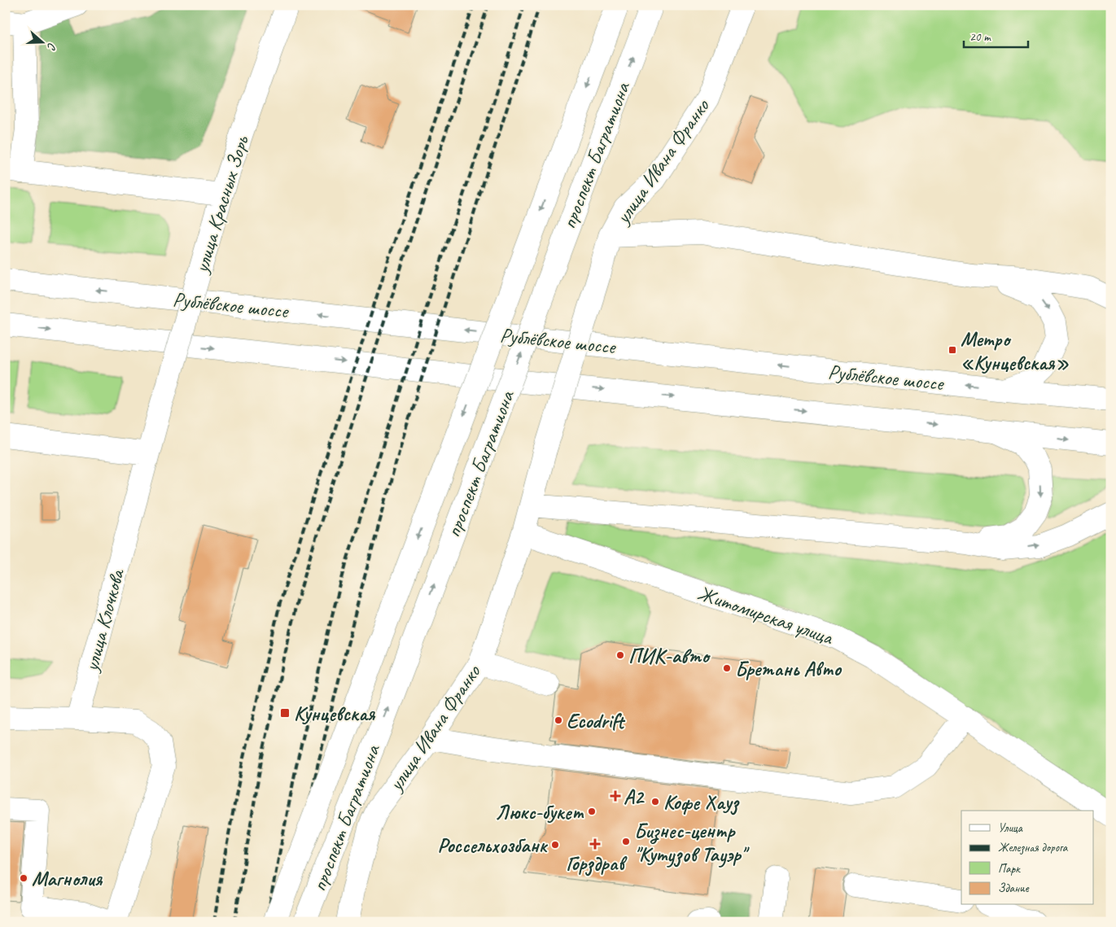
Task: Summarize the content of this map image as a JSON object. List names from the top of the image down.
{
  "streets": {
    "street": [
      "проспект Багратиона",
      "улица Ивана Франко",
      "улица Красных Зорь",
      "Рублёвское шоссе",
      "Житомирская улица",
      "улица Клочкова"
    ]
  },
  "crossings": [
    ["улица Ивана Франко", "Житомирская улица"],
    ["улица Красных Зорь", "улица Клочкова"]
  ],
  "places": {
    "transit": ["Метро «Кунцевская»", "Кунцевская"],
    "other": [
      "ПИК-авто",
      "Бретань Авто",
      "Ecodrift",
      "Кофе Хауз",
      "Люкс-букет",
      "Бизнес-центр \"Кутузов Тауэр\"",
      "Россельхозбанк",
      "Магнолия"
    ],
    "health": ["А2", "Горздрав"]
  },
  "legend": [
    "Улица",
    "Железная дорога",
    "Парк",
    "Здание"
  ],
  "scale_bar": "20 m",
  "north": "right"
}
